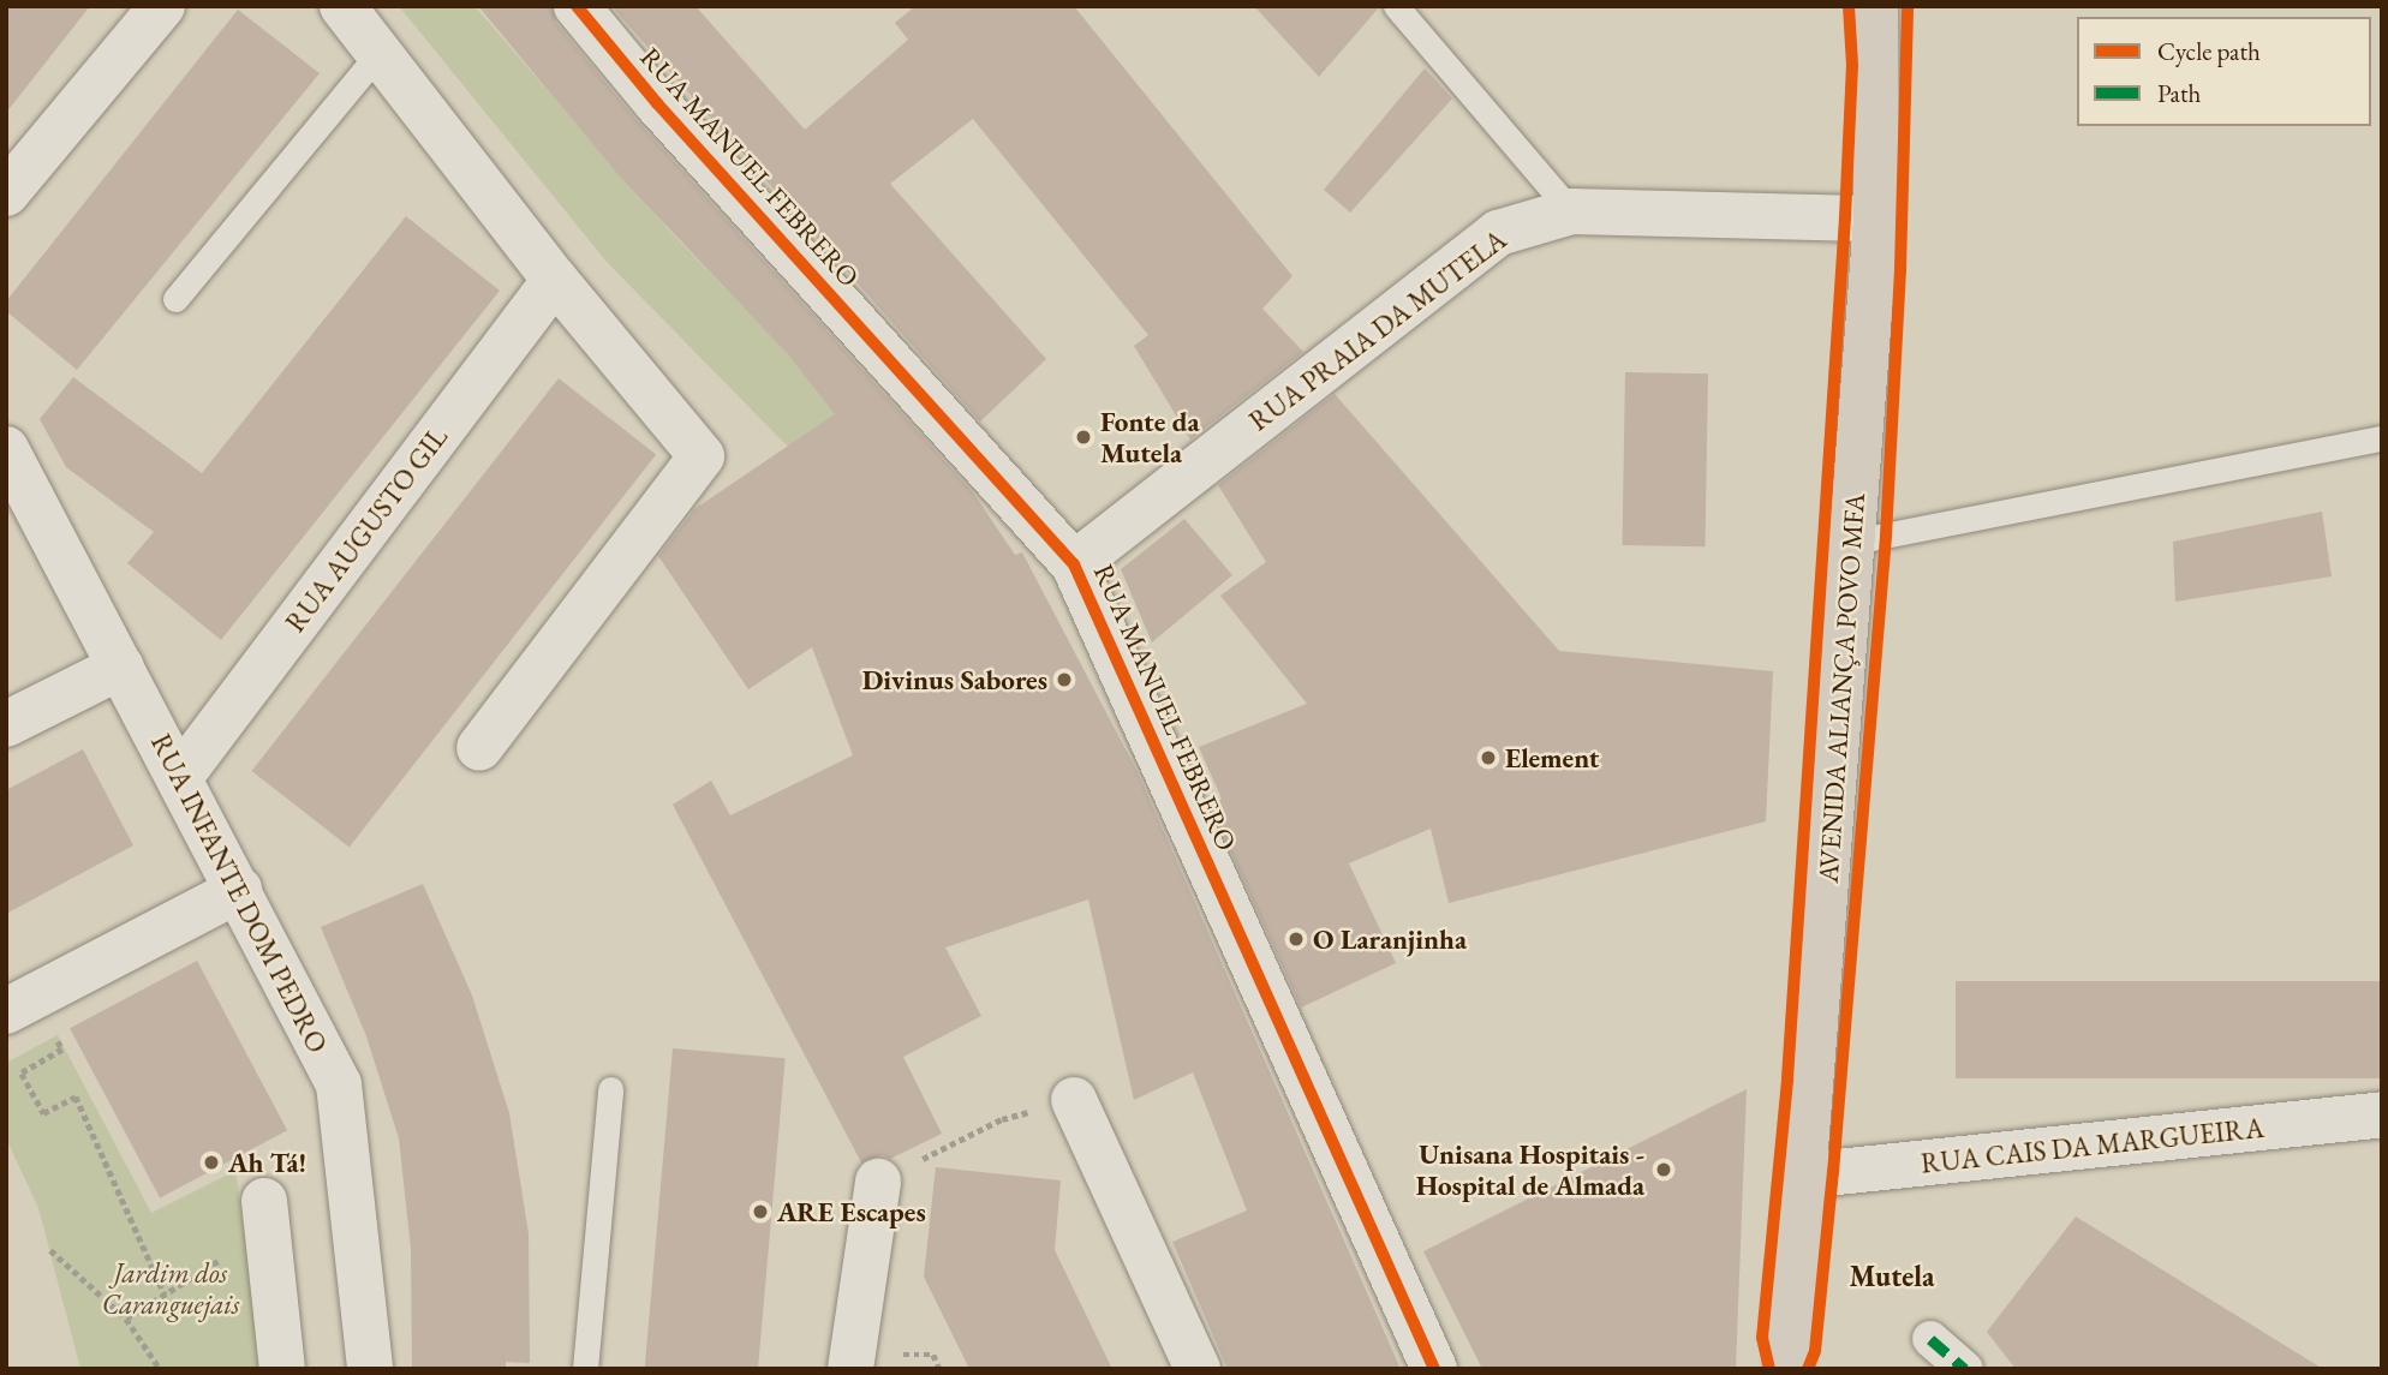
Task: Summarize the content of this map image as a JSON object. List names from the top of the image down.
{
  "streets": {
    "main road": ["AVENIDA ALIANÇA POVO MFA"],
    "street": [
      "RUA MANUEL FEBRERO",
      "RUA PRAIA DA MUTELA",
      "RUA AUGUSTO GIL",
      "RUA INFANTE DOM PEDRO",
      "RUA CAIS DA MARGUEIRA"
    ]
  },
  "crossings": [
    ["RUA MANUEL FEBRERO", "RUA PRAIA DA MUTELA"],
    ["RUA PRAIA DA MUTELA", "AVENIDA ALIANÇA POVO MFA"],
    ["RUA AUGUSTO GIL", "RUA INFANTE DOM PEDRO"],
    ["AVENIDA ALIANÇA POVO MFA", "RUA CAIS DA MARGUEIRA"]
  ],
  "districts": ["Mutela"],
  "parks": ["Jardim dos Caranguejais"],
  "places": [
    "Fonte da Mutela",
    "Divinus Sabores",
    "Element",
    "O Laranjinha",
    "Ah Tá!",
    "Unisana Hospitais - Hospital de Almada",
    "ARE Escapes"
  ],
  "legend": ["Cycle path", "Path"]
}
